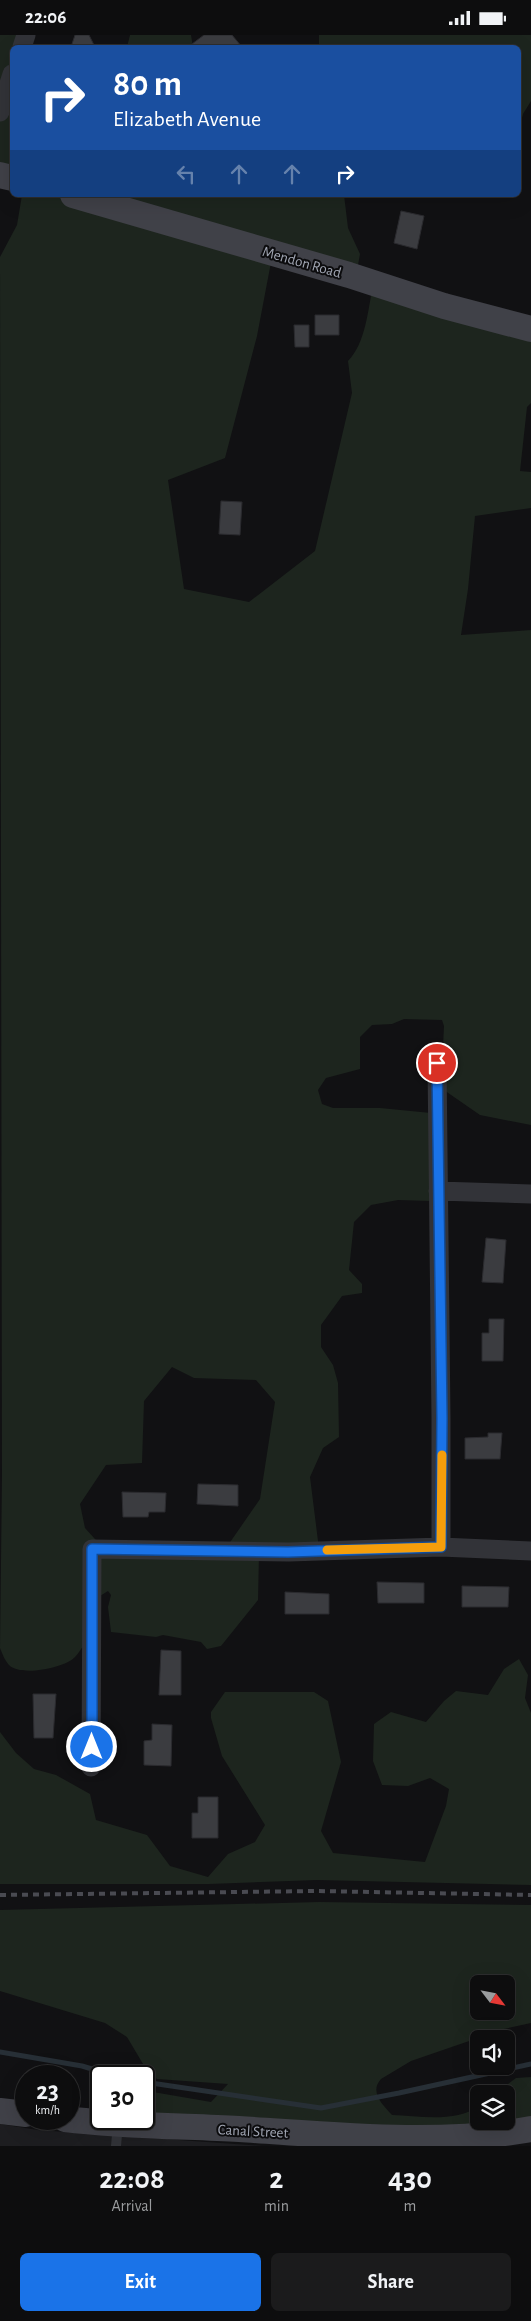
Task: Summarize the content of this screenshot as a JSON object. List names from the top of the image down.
{
  "streets": {
    "street": ["Mendon Road", "Canal Street"]
  },
  "north": "bottom right",
  "page": {
    "status": "22:06",
    "turn": ["80 m", "Elizabeth Avenue"],
    "speed": "23 km/h",
    "limit": "30",
    "eta": [
      "22:08",
      "Arrival",
      "2",
      "min",
      "430",
      "m"
    ],
    "buttons": ["Exit", "Share"]
  }
}
